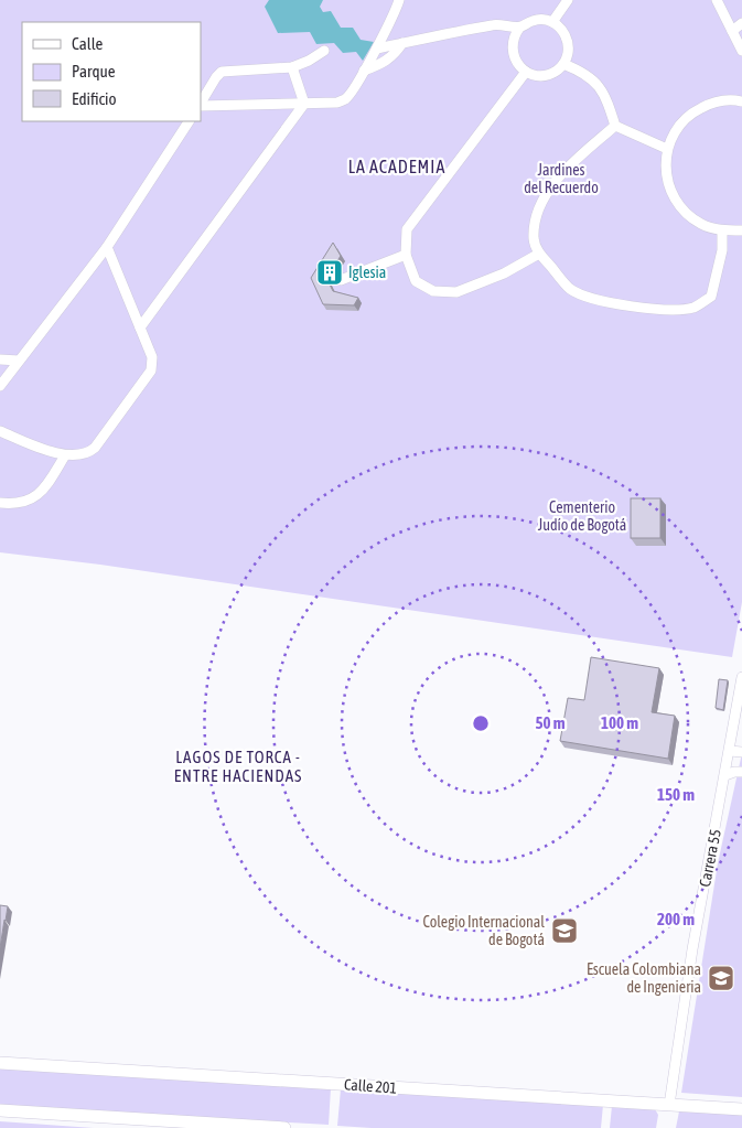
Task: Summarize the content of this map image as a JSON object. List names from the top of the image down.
{
  "streets": {
    "main road": ["Calle 201"],
    "street": ["Carrera 55"]
  },
  "crossings": [
    ["Carrera 55", "Calle 201"]
  ],
  "districts": ["LA ACADEMIA", "LAGOS DE TORCA - ENTRE HACIENDAS"],
  "parks": ["Jardines del Recuerdo", "Cementerio Judío de Bogotá"],
  "places": {
    "building": ["Iglesia"],
    "school or university": ["Colegio Internacional de Bogotá", "Escuela Colombiana de Ingenieria"]
  },
  "legend": ["Calle", "Parque", "Edificio"],
  "rings": [
    "50 m",
    "100 m",
    "150 m",
    "200 m"
  ]
}
